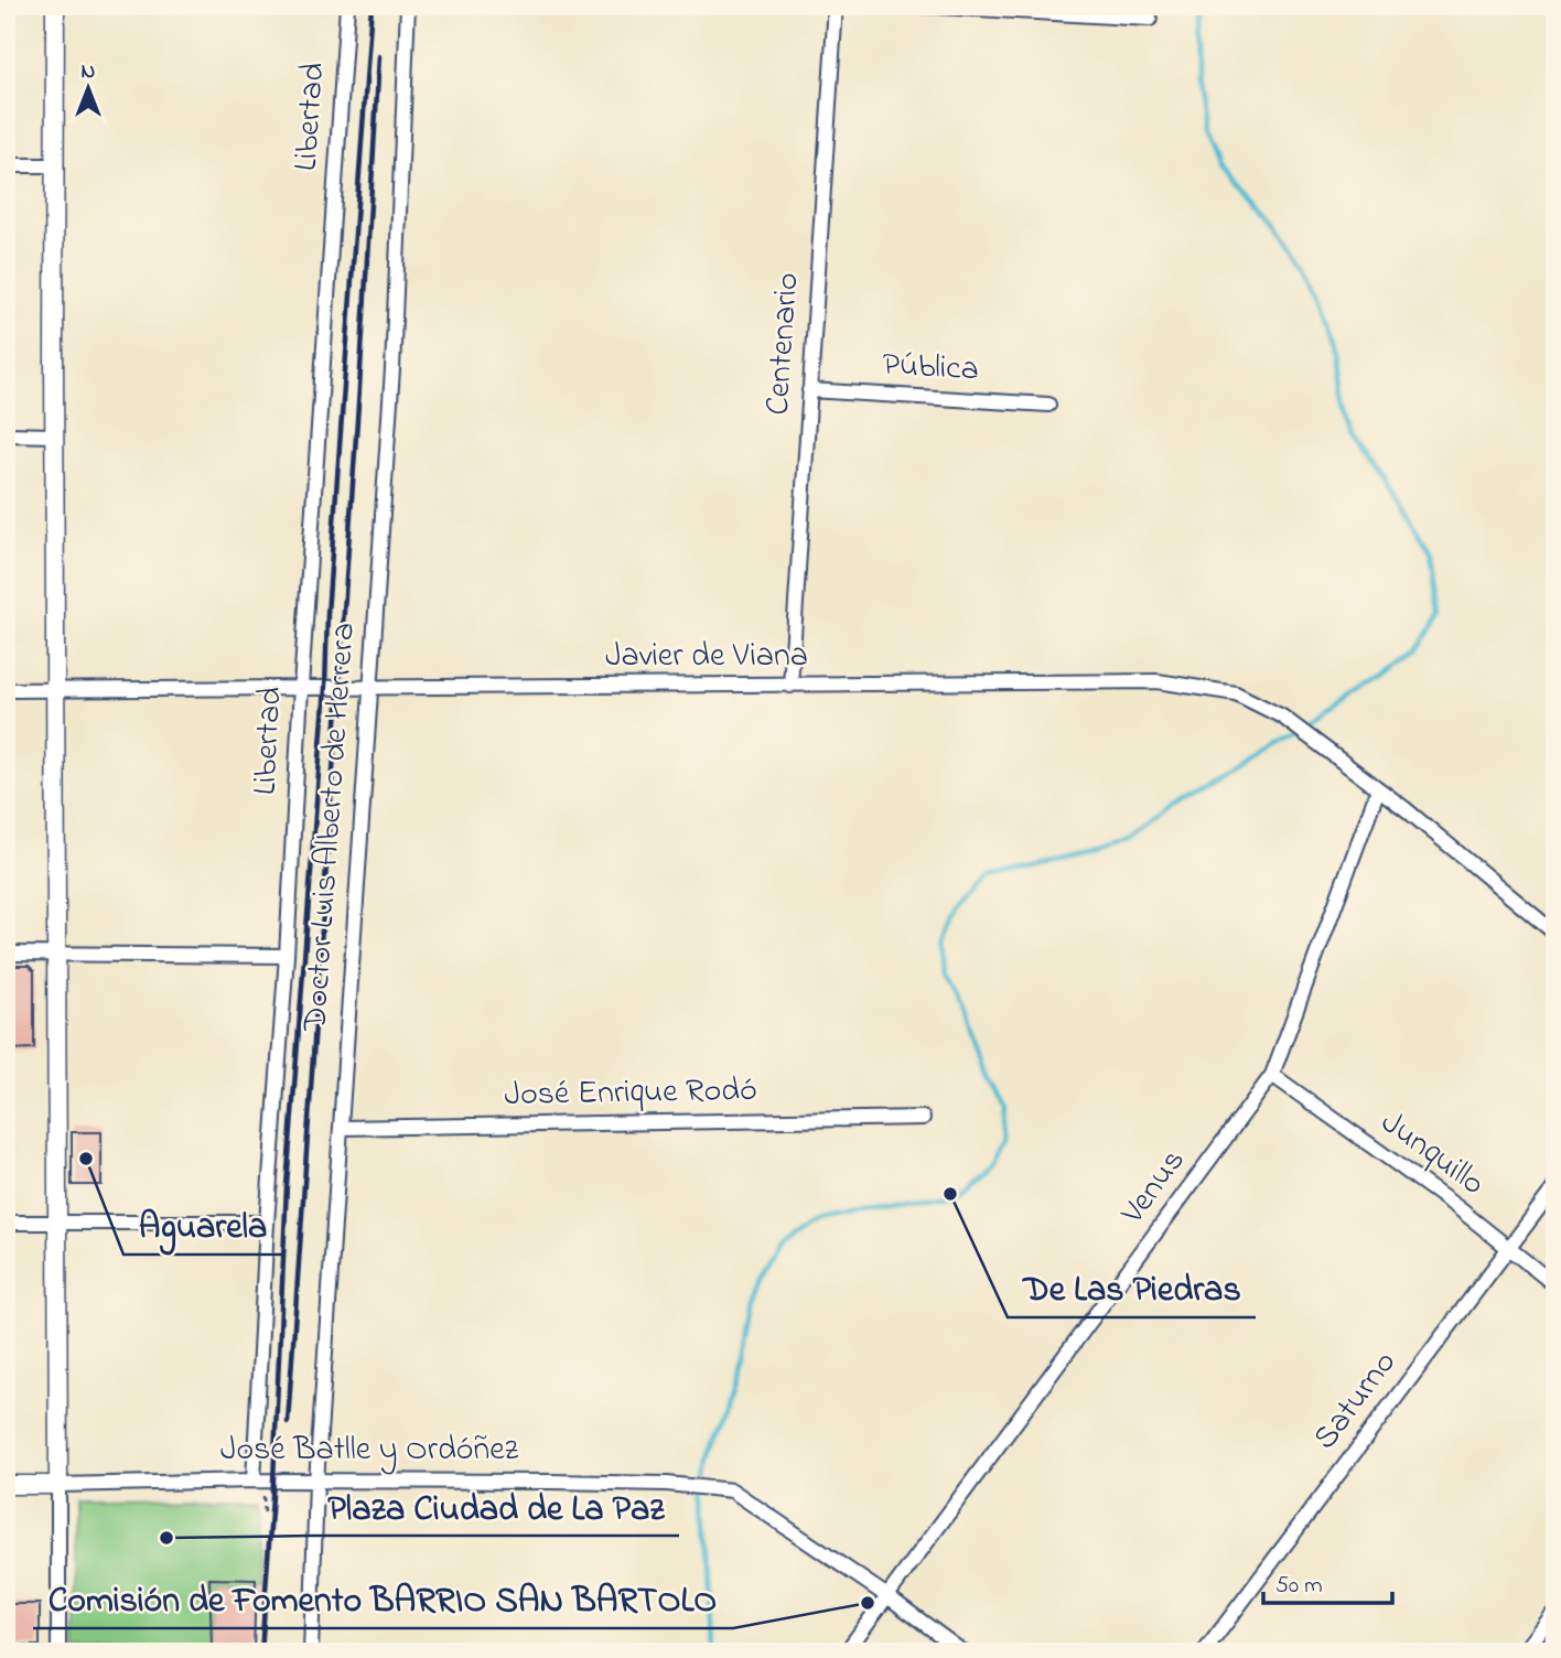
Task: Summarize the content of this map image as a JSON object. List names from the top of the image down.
{
  "streets": {
    "street": [
      "Libertad",
      "Centenario",
      "Pública",
      "Javier de Viana",
      "Doctor Luis Alberto de Herrera",
      "José Enrique Rodó",
      "Junquillo",
      "Venus",
      "Saturno",
      "José Batlle y Ordóñez"
    ]
  },
  "crossings": [
    ["Libertad", "Javier de Viana"],
    ["Libertad", "José Batlle y Ordóñez"],
    ["Centenario", "Pública"],
    ["Centenario", "Javier de Viana"],
    ["Javier de Viana", "Doctor Luis Alberto de Herrera"],
    ["Javier de Viana", "Venus"],
    ["Doctor Luis Alberto de Herrera", "José Enrique Rodó"],
    ["Doctor Luis Alberto de Herrera", "José Batlle y Ordóñez"],
    ["Junquillo", "Venus"],
    ["Junquillo", "Saturno"],
    ["Venus", "José Batlle y Ordóñez"]
  ],
  "places": [
    "Aguarela",
    "De Las Piedras",
    "Plaza Ciudad de La Paz",
    "Comisión de Fomento BARRIO SAN BARTOLO"
  ],
  "scale_bar": "50 m",
  "north": "top"
}
